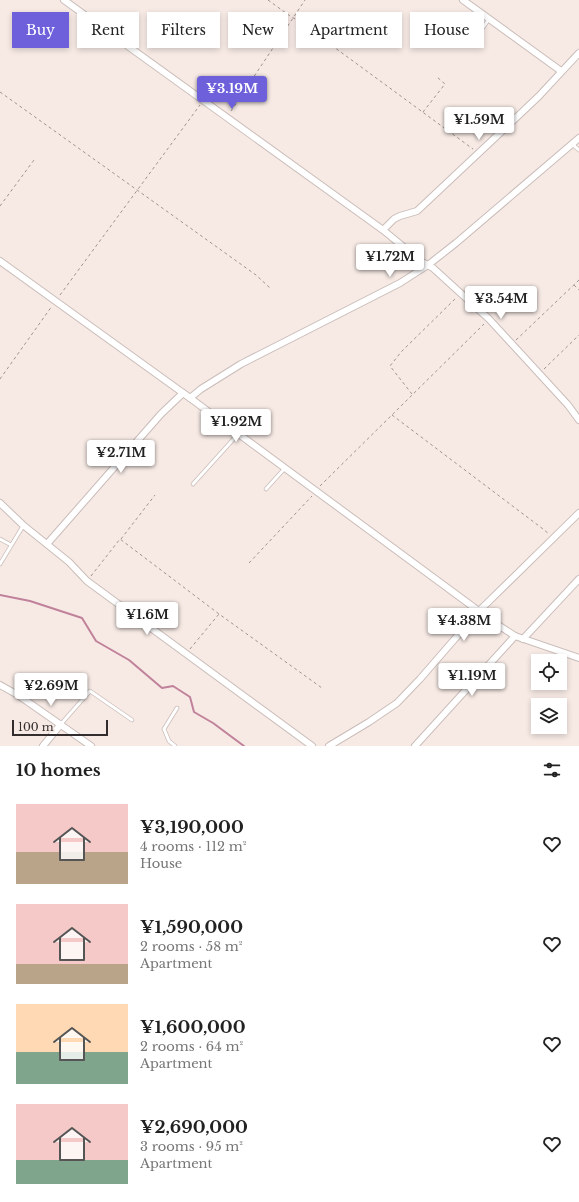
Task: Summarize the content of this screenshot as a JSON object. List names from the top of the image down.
{
  "scale_bar": "100 m",
  "page": {
    "chip": [
      "Buy",
      "Rent",
      "Filters",
      "New",
      "Apartment",
      "House"
    ],
    "price": [
      "¥3.19M",
      "¥1.59M",
      "¥1.72M",
      "¥3.54M",
      "¥1.92M",
      "¥2.71M",
      "¥1.6M",
      "¥4.38M",
      "¥1.19M",
      "¥2.69M"
    ],
    "scale": "100 m",
    "heading": "10 homes",
    "list": [
      {
        "name": "¥3,190,000",
        "note": "4 rooms · 112 m² · House"
      },
      {
        "name": "¥1,590,000",
        "note": "2 rooms · 58 m² · Apartment"
      },
      {
        "name": "¥1,600,000",
        "note": "2 rooms · 64 m² · Apartment"
      },
      {
        "name": "¥2,690,000",
        "note": "3 rooms · 95 m² · Apartment"
      }
    ]
  }
}
